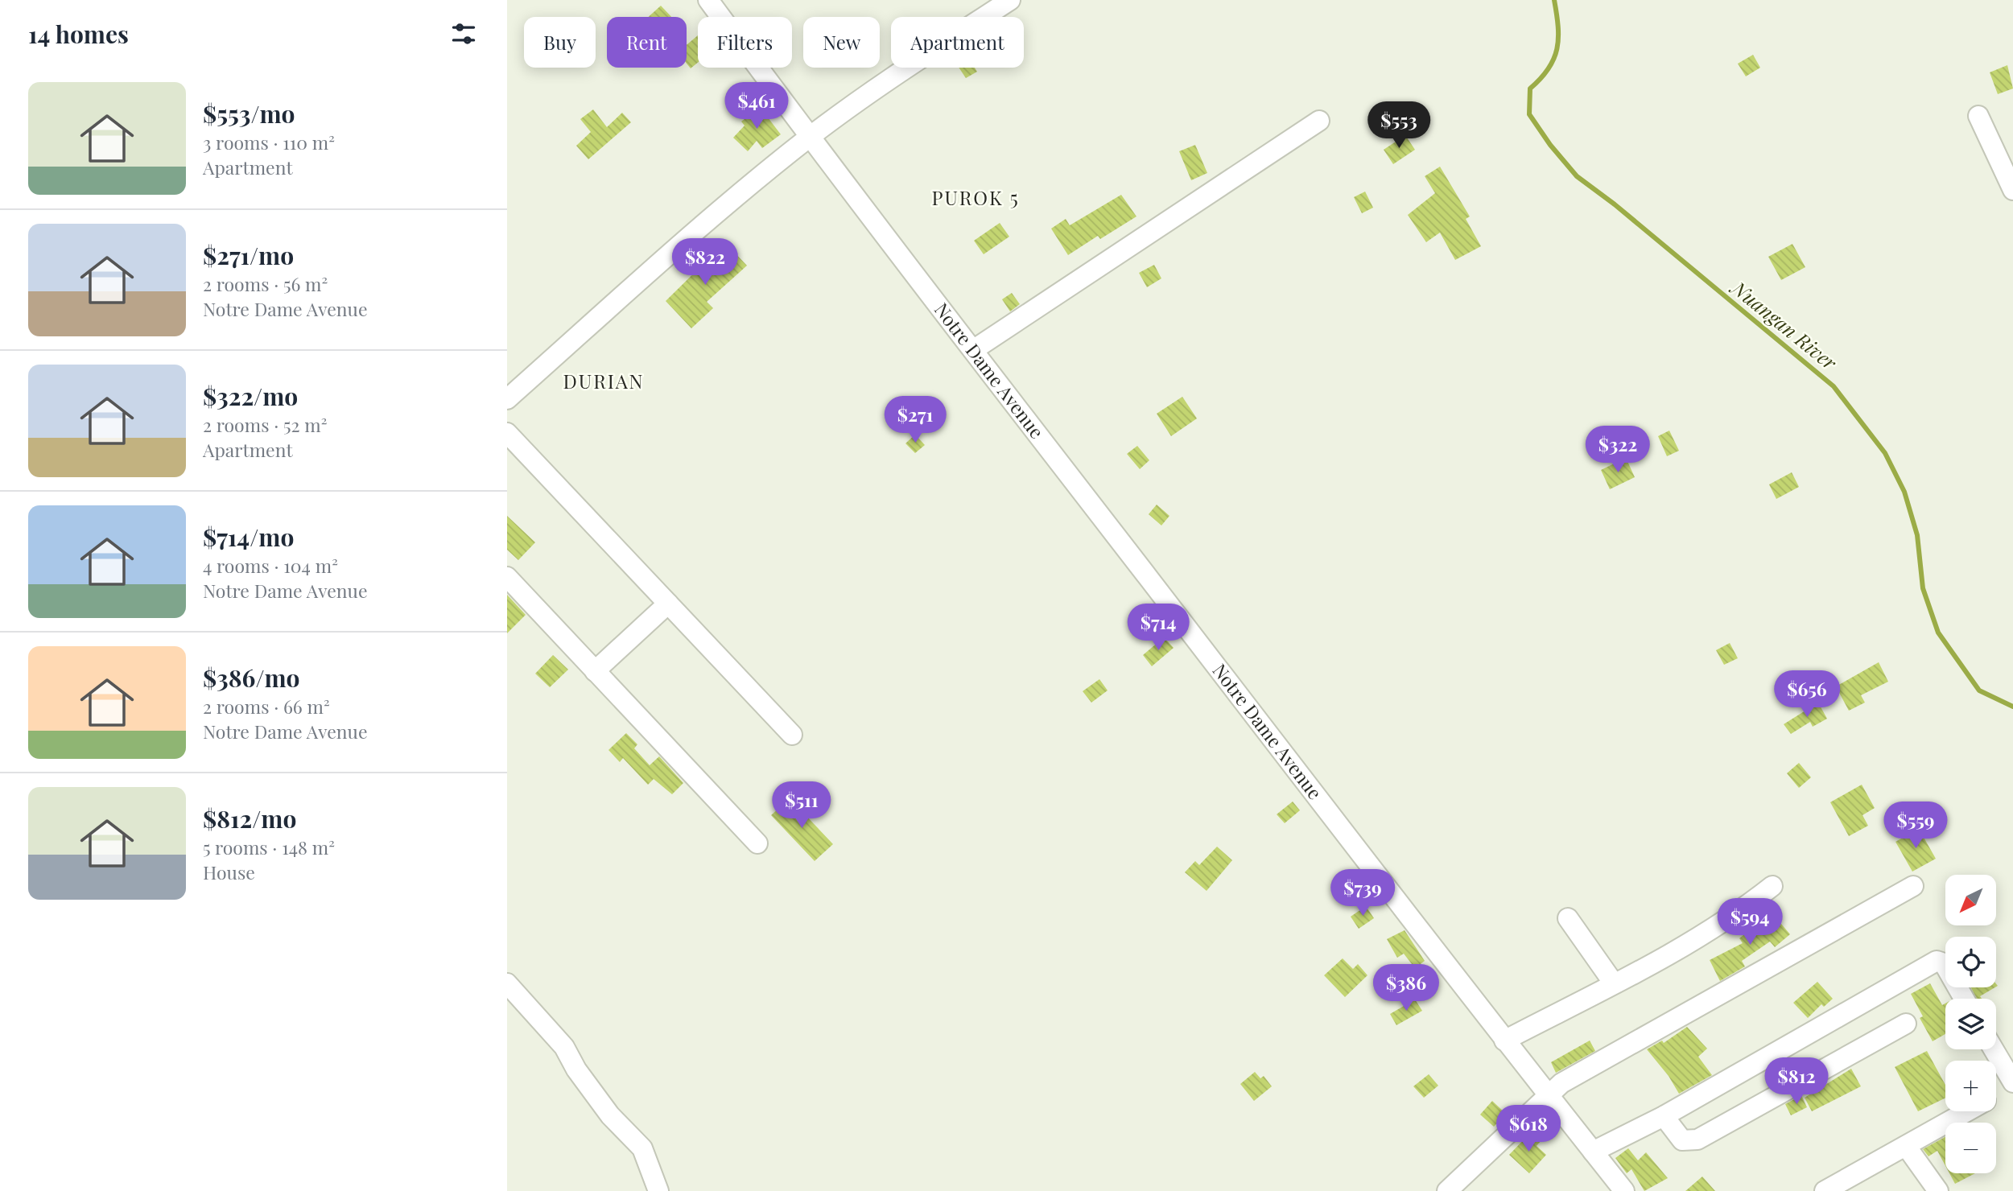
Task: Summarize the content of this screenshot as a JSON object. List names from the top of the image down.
{
  "streets": {
    "street": ["Notre Dame Avenue"]
  },
  "districts": ["PUROK 5", "DURIAN"],
  "water": ["Nuangan River"],
  "north": "bottom left",
  "page": {
    "heading": "14 homes",
    "chip": [
      "Buy",
      "Rent",
      "Filters",
      "New",
      "Apartment"
    ],
    "list": [
      {
        "name": "$553/mo",
        "note": "3 rooms · 110 m² · Apartment"
      },
      {
        "name": "$271/mo",
        "note": "2 rooms · 56 m² · Notre Dame Avenue"
      },
      {
        "name": "$322/mo",
        "note": "2 rooms · 52 m² · Apartment"
      },
      {
        "name": "$714/mo",
        "note": "4 rooms · 104 m² · Notre Dame Avenue"
      },
      {
        "name": "$386/mo",
        "note": "2 rooms · 66 m² · Notre Dame Avenue"
      },
      {
        "name": "$812/mo",
        "note": "5 rooms · 148 m² · House"
      }
    ],
    "price": [
      "$461",
      "$553",
      "$822",
      "$271",
      "$322",
      "$714",
      "$656",
      "$511",
      "$559",
      "$739",
      "$594",
      "$386",
      "$812",
      "$618"
    ],
    "map_buttons": ["+", "−"]
  }
}
